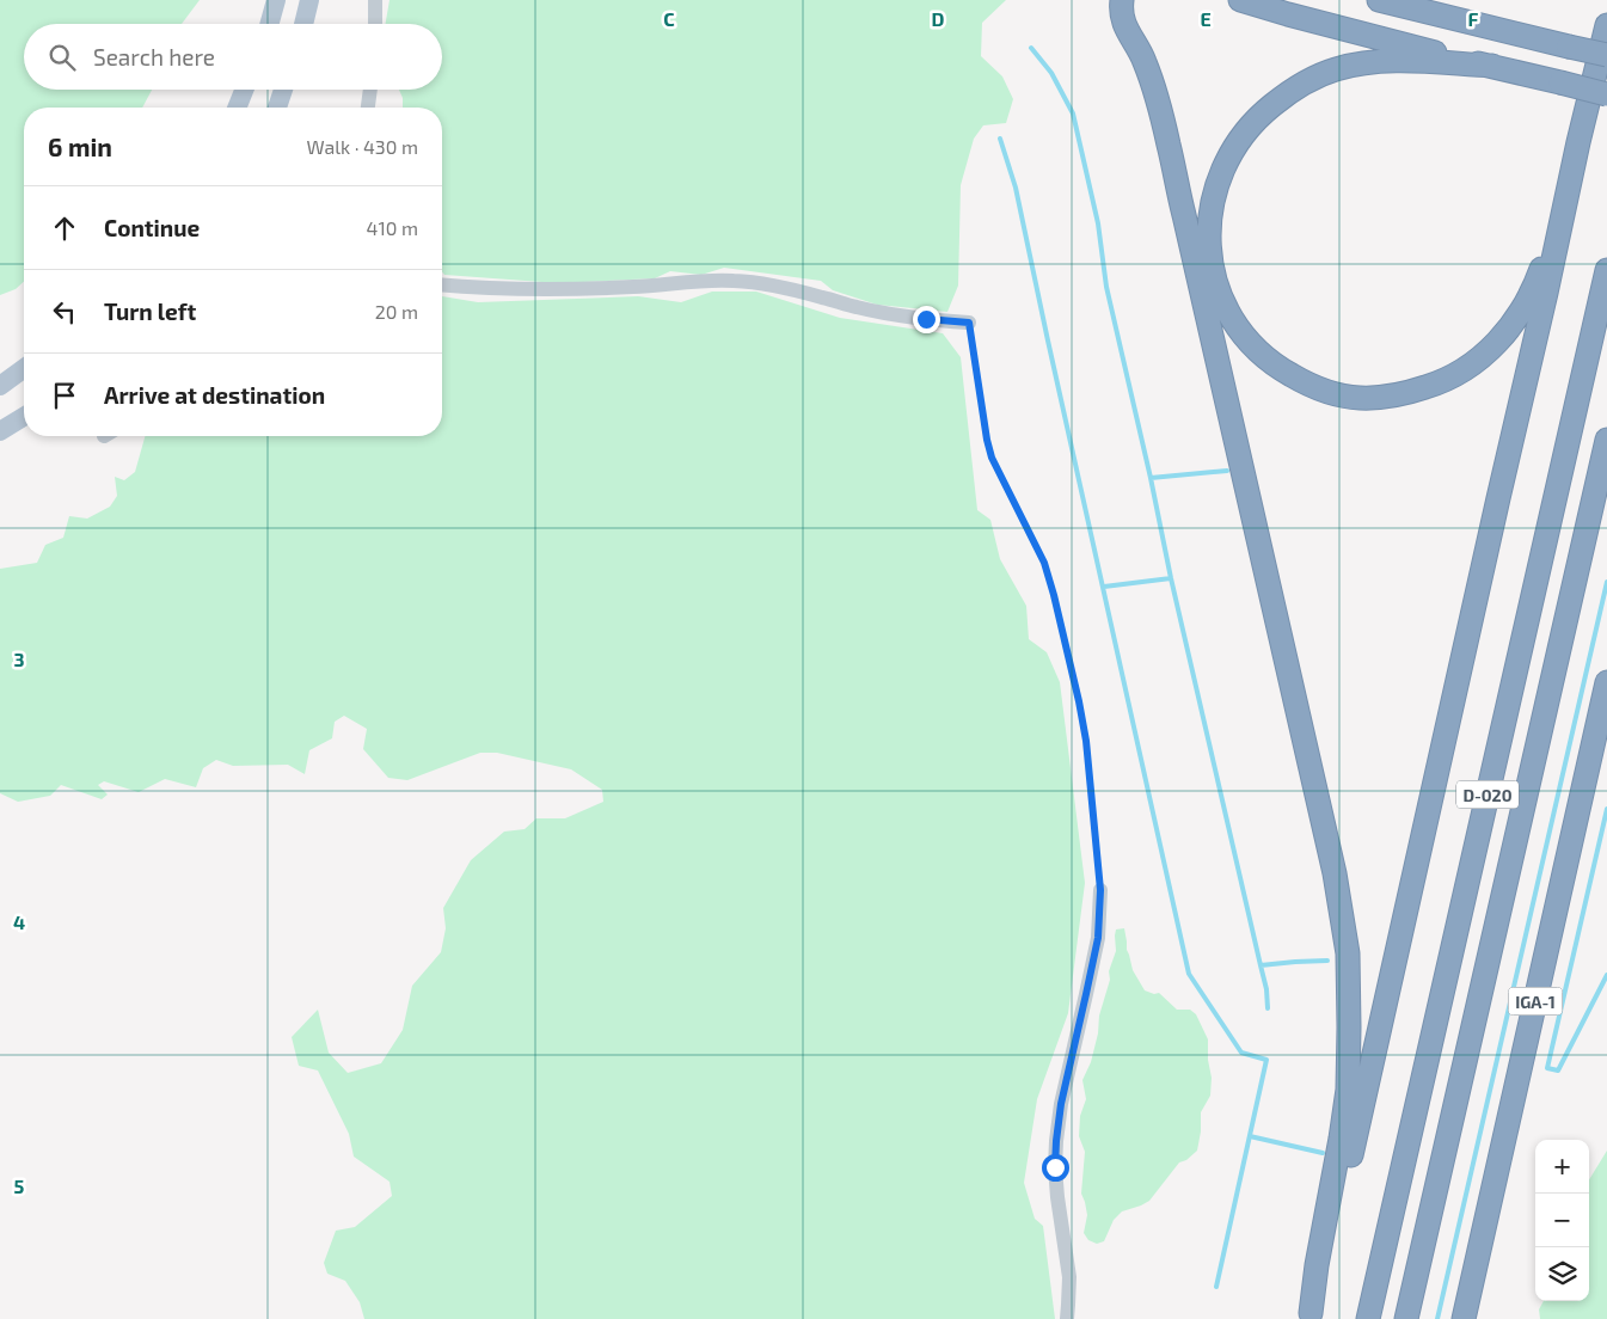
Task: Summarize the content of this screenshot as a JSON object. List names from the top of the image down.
{
  "streets": {
    "highway": ["D-020", "IGA-1"]
  },
  "page": {
    "search": "Search here",
    "heading": ["6 min", "Walk · 430 m"],
    "list": [
      ["Continue", "410 m"],
      ["Turn left", "20 m"],
      "Arrive at destination"
    ],
    "map_buttons": ["+", "−"]
  },
  "grid": {
    "columns": [
      "C",
      "D",
      "E",
      "F"
    ],
    "rows": ["3", "4", "5"]
  }
}
